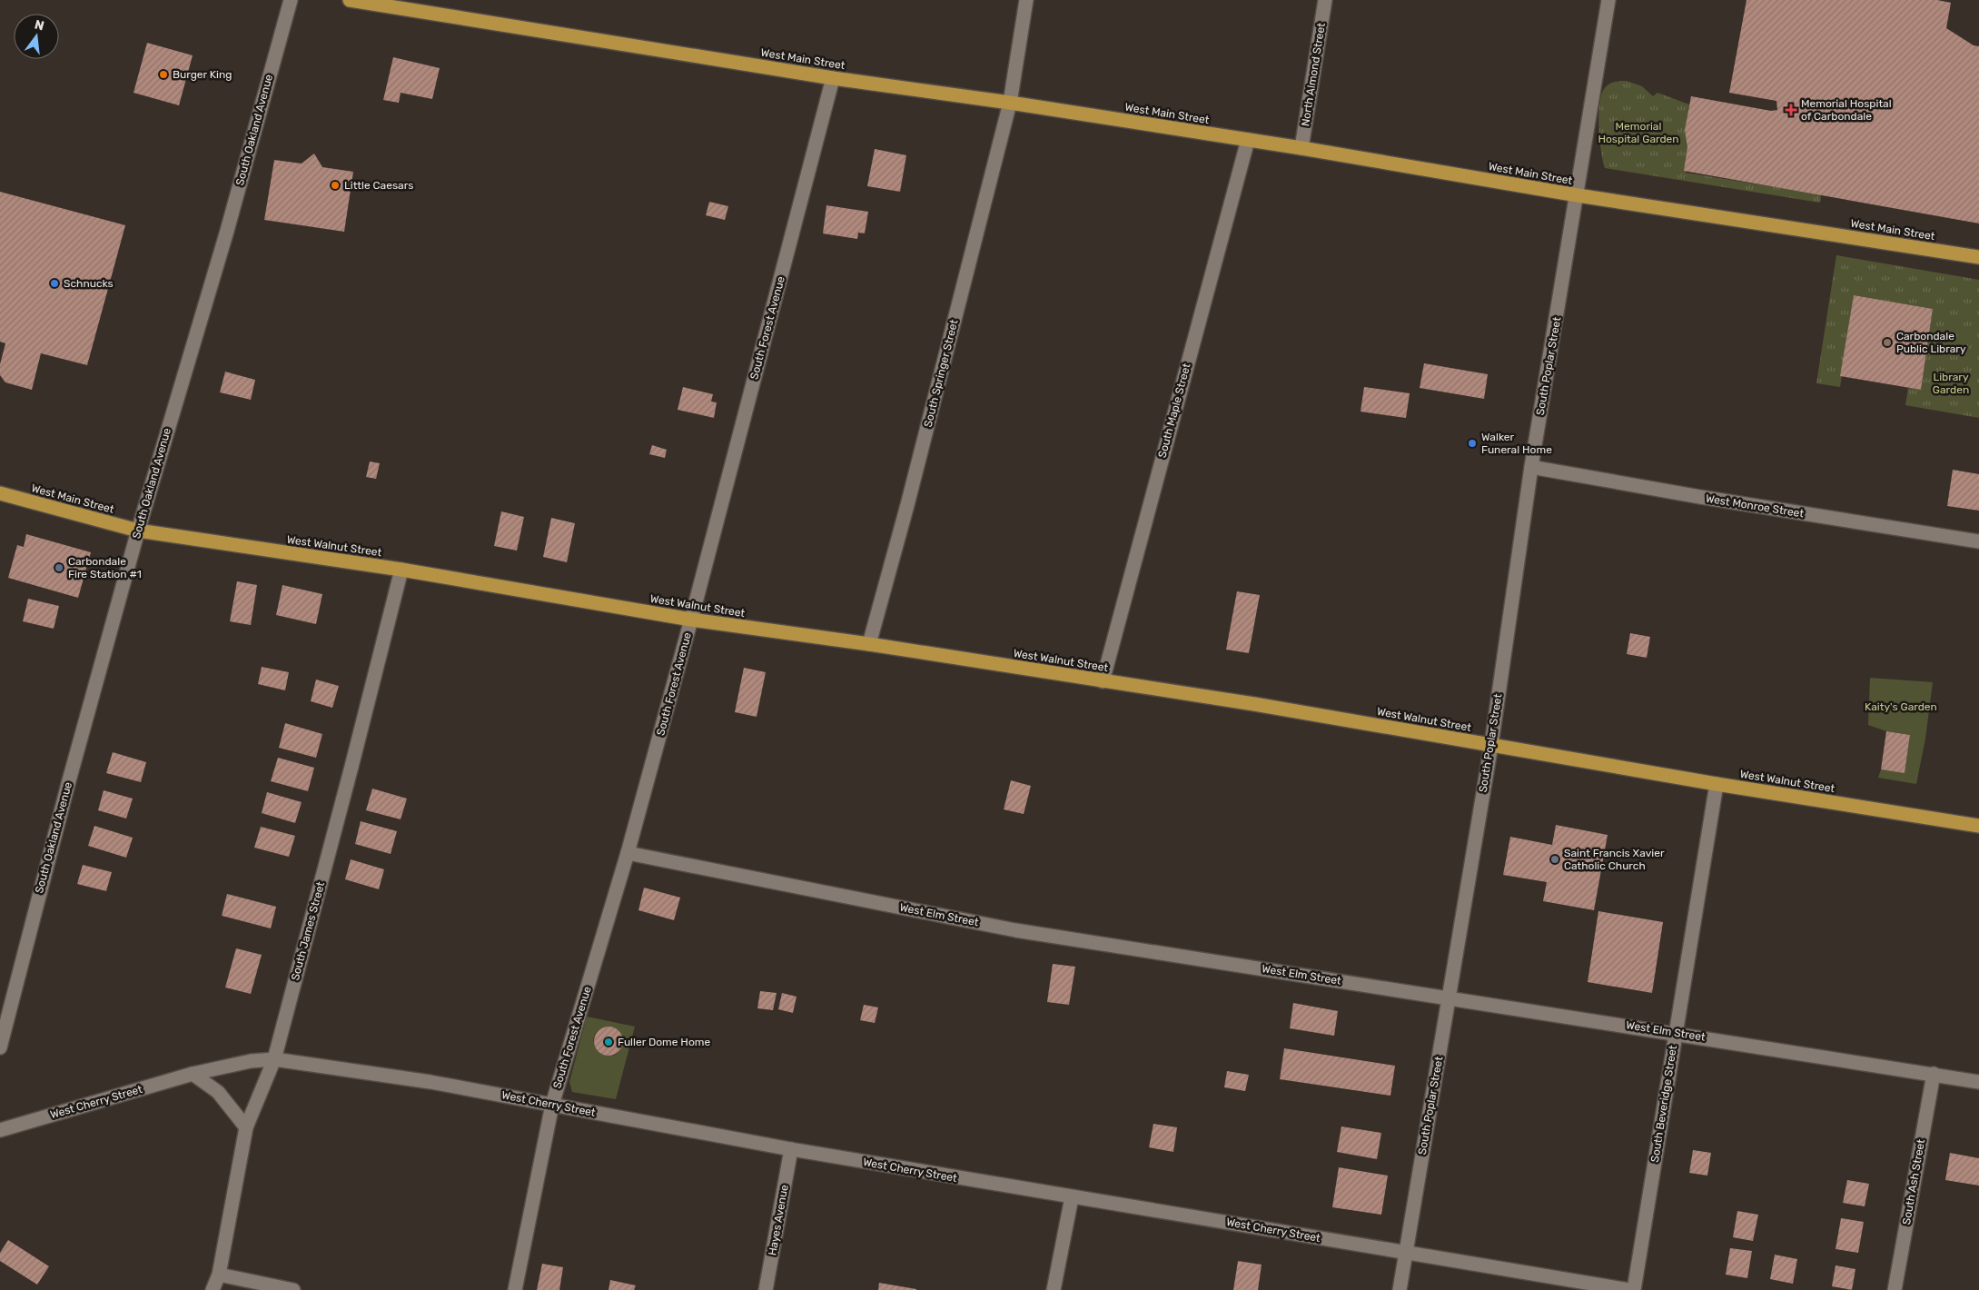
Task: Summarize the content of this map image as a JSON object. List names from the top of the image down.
{
  "streets": {
    "highway": ["West Main Street", "West Walnut Street"],
    "street": [
      "North Almond Street",
      "South Oakland Avenue",
      "South Forest Avenue",
      "South Poplar Street",
      "South Springer Street",
      "South Maple Street",
      "West Monroe Street",
      "West Elm Street",
      "South James Street",
      "West Cherry Street",
      "South Beveridge Street",
      "South Ash Street",
      "Hayes Avenue"
    ]
  },
  "crossings": [
    ["West Main Street", "North Almond Street"],
    ["West Main Street", "South Oakland Avenue"],
    ["West Main Street", "South Forest Avenue"],
    ["West Main Street", "South Poplar Street"],
    ["West Main Street", "South Springer Street"],
    ["West Main Street", "South Maple Street"],
    ["West Main Street", "West Walnut Street"],
    ["South Oakland Avenue", "West Walnut Street"],
    ["South Forest Avenue", "West Walnut Street"],
    ["South Forest Avenue", "West Elm Street"],
    ["South Forest Avenue", "West Cherry Street"],
    ["South Poplar Street", "West Monroe Street"],
    ["South Poplar Street", "West Walnut Street"],
    ["South Poplar Street", "West Elm Street"],
    ["South Poplar Street", "West Cherry Street"],
    ["South Springer Street", "West Walnut Street"],
    ["South Maple Street", "West Walnut Street"],
    ["West Walnut Street", "South James Street"],
    ["West Walnut Street", "South Beveridge Street"],
    ["West Elm Street", "South Beveridge Street"],
    ["West Elm Street", "South Ash Street"],
    ["South James Street", "West Cherry Street"],
    ["West Cherry Street", "Hayes Avenue"]
  ],
  "parks": ["Memorial Hospital Garden", "Library Garden", "Kaity's Garden"],
  "places": {
    "other": [
      "Burger King",
      "Little Caesars",
      "Schnucks",
      "Carbondale Public Library",
      "Walker Funeral Home",
      "Carbondale Fire Station #1",
      "Saint Francis Xavier Catholic Church",
      "Fuller Dome Home"
    ],
    "health": ["Memorial Hospital of Carbondale"]
  },
  "north": "top"
}
